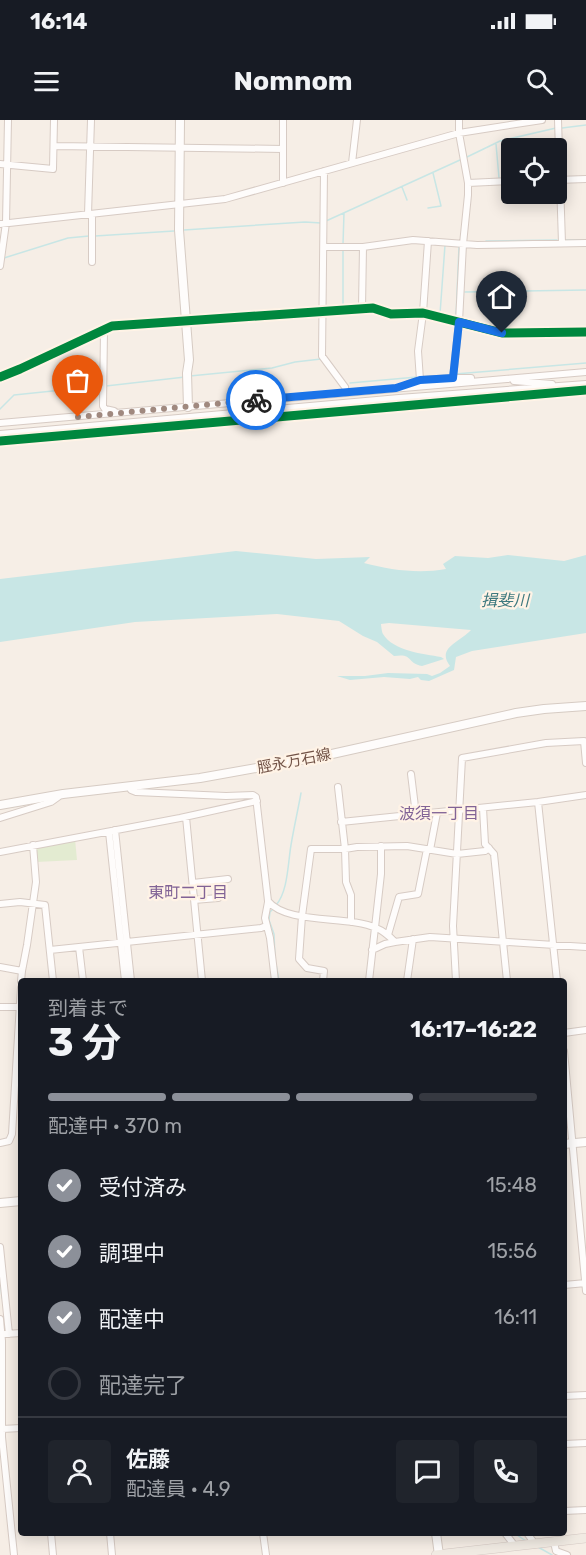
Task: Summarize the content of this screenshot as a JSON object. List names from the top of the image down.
{
  "streets": {
    "street": ["脛永万石線"]
  },
  "districts": ["波須一丁目", "東町二丁目"],
  "water": ["揖斐川"],
  "page": {
    "status": "16:14",
    "header": "Nomnom",
    "heading": ["3 分", "到着まで", "16:17–16:22"],
    "panel": ["佐藤", "配達員 · 4.9"],
    "bar": "配達中 · 370 m",
    "list": [
      ["受付済み", "15:48"],
      ["調理中", "15:56"],
      ["配達中", "16:11"],
      "配達完了"
    ]
  }
}
